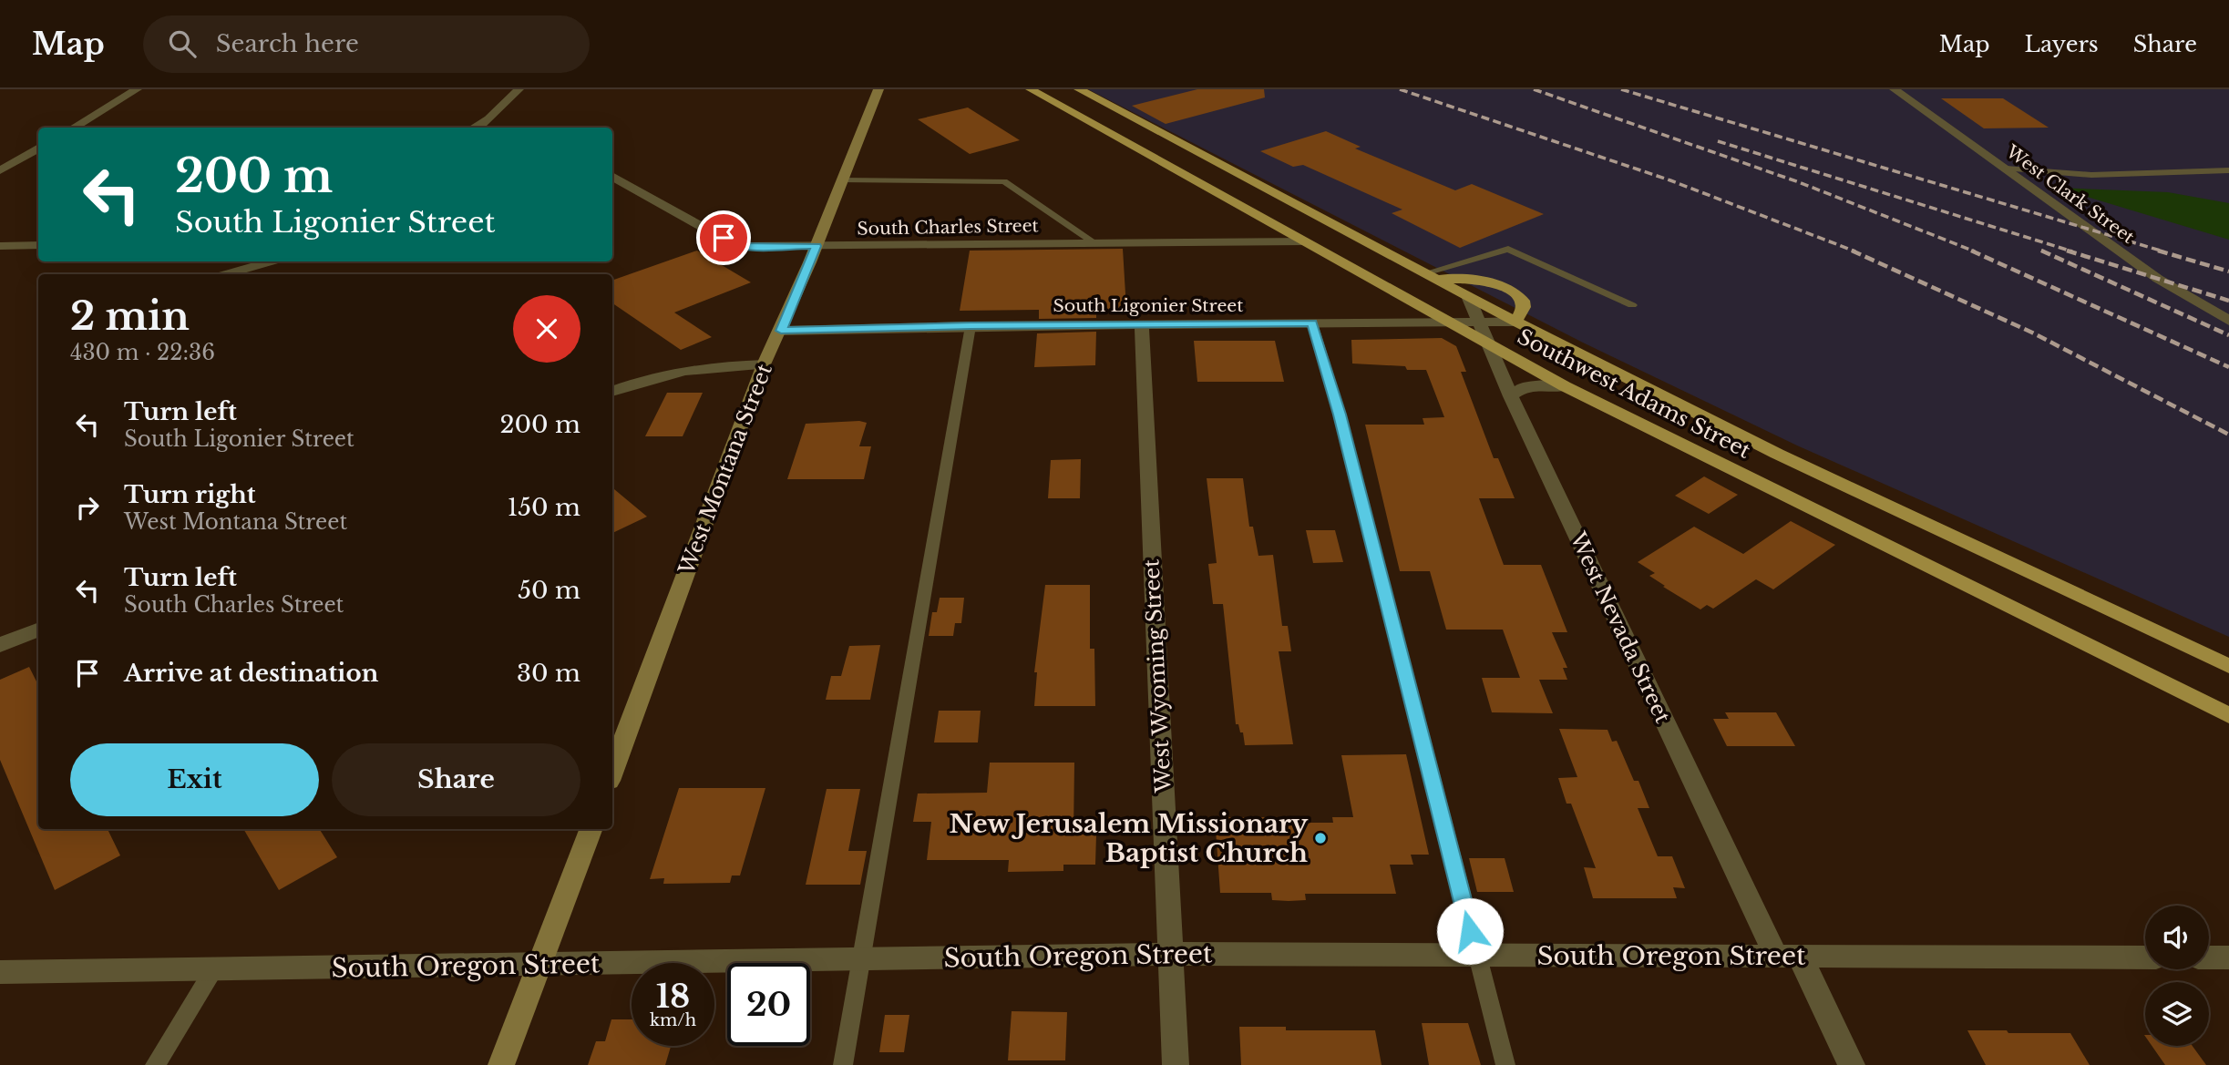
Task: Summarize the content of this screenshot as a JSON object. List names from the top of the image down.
{
  "streets": {
    "main road": ["Southwest Adams Street"],
    "street": [
      "West Clark Street",
      "South Charles Street",
      "South Ligonier Street",
      "West Montana Street",
      "West Nevada Street",
      "West Wyoming Street",
      "South Oregon Street"
    ]
  },
  "crossings": [
    ["South Charles Street", "Southwest Adams Street"],
    ["South Charles Street", "West Montana Street"],
    ["South Ligonier Street", "Southwest Adams Street"],
    ["South Ligonier Street", "West Montana Street"],
    ["South Ligonier Street", "West Nevada Street"],
    ["South Ligonier Street", "West Wyoming Street"],
    ["Southwest Adams Street", "West Nevada Street"],
    ["West Nevada Street", "South Oregon Street"],
    ["West Wyoming Street", "South Oregon Street"]
  ],
  "places": ["New Jerusalem Missionary Baptist Church"],
  "page": {
    "header": "Map",
    "search": "Search here",
    "nav": ["Map", "Layers", "Share"],
    "turn": ["200 m", "South Ligonier Street"],
    "heading": ["2 min", "430 m · 22:36"],
    "list": [
      {
        "name": "Turn left",
        "note": "South Ligonier Street",
        "value": "200 m"
      },
      {
        "name": "Turn right",
        "note": "West Montana Street",
        "value": "150 m"
      },
      {
        "name": "Turn left",
        "note": "South Charles Street",
        "value": "50 m"
      },
      {
        "name": "Arrive at destination",
        "value": "30 m"
      }
    ],
    "buttons": ["Exit", "Share"],
    "speed": "18 km/h",
    "limit": "20"
  }
}
